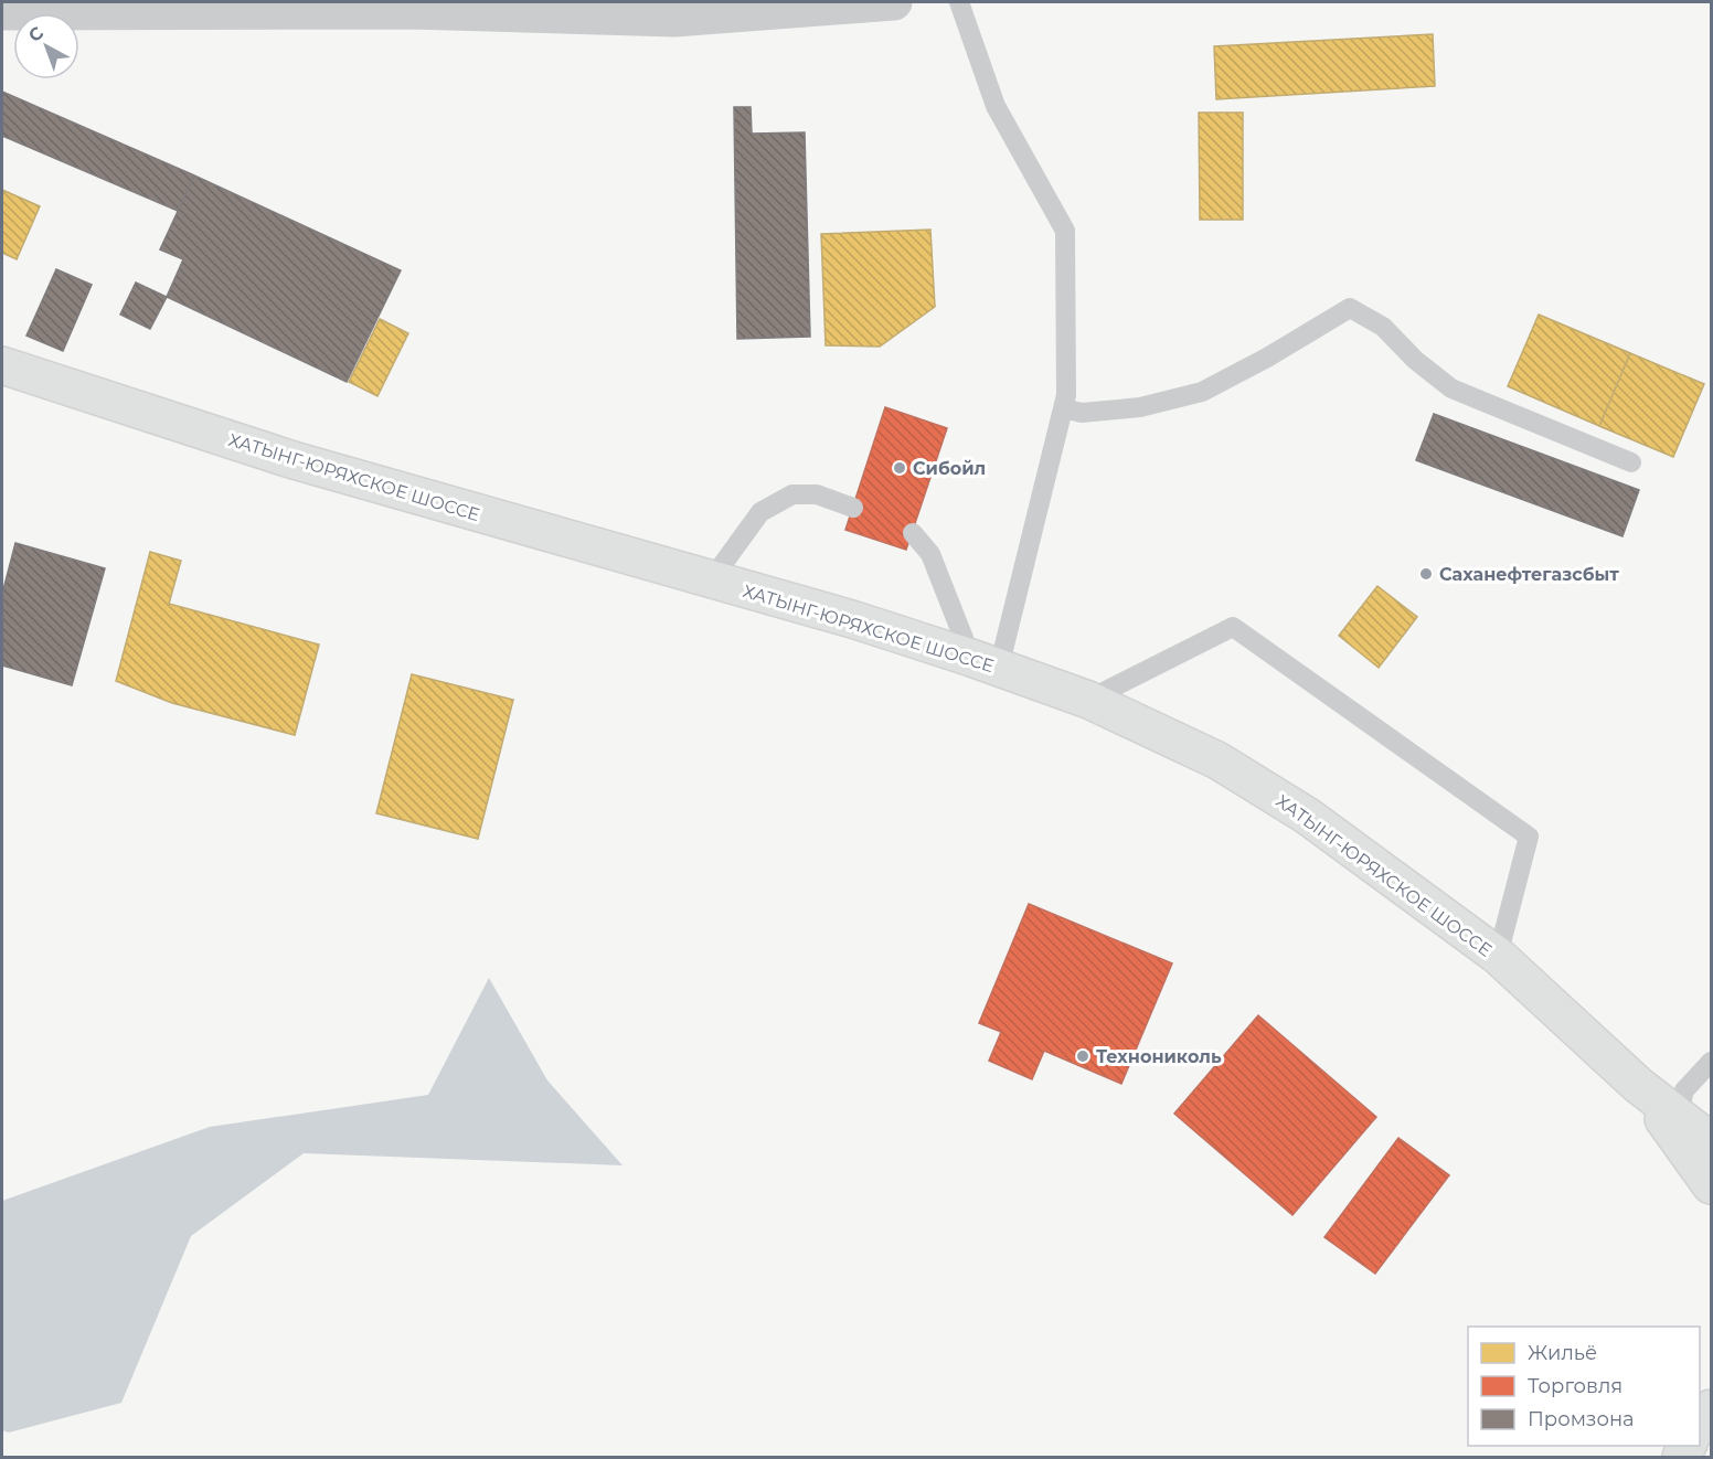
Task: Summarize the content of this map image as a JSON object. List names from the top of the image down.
{
  "streets": {
    "main road": ["ХАТЫНГ-ЮРЯХСКОЕ ШОССЕ"]
  },
  "places": ["Сибойл", "Саханефтегазсбыт", "Технониколь"],
  "legend": ["Жильё", "Торговля", "Промзона"],
  "north": "top left"
}
